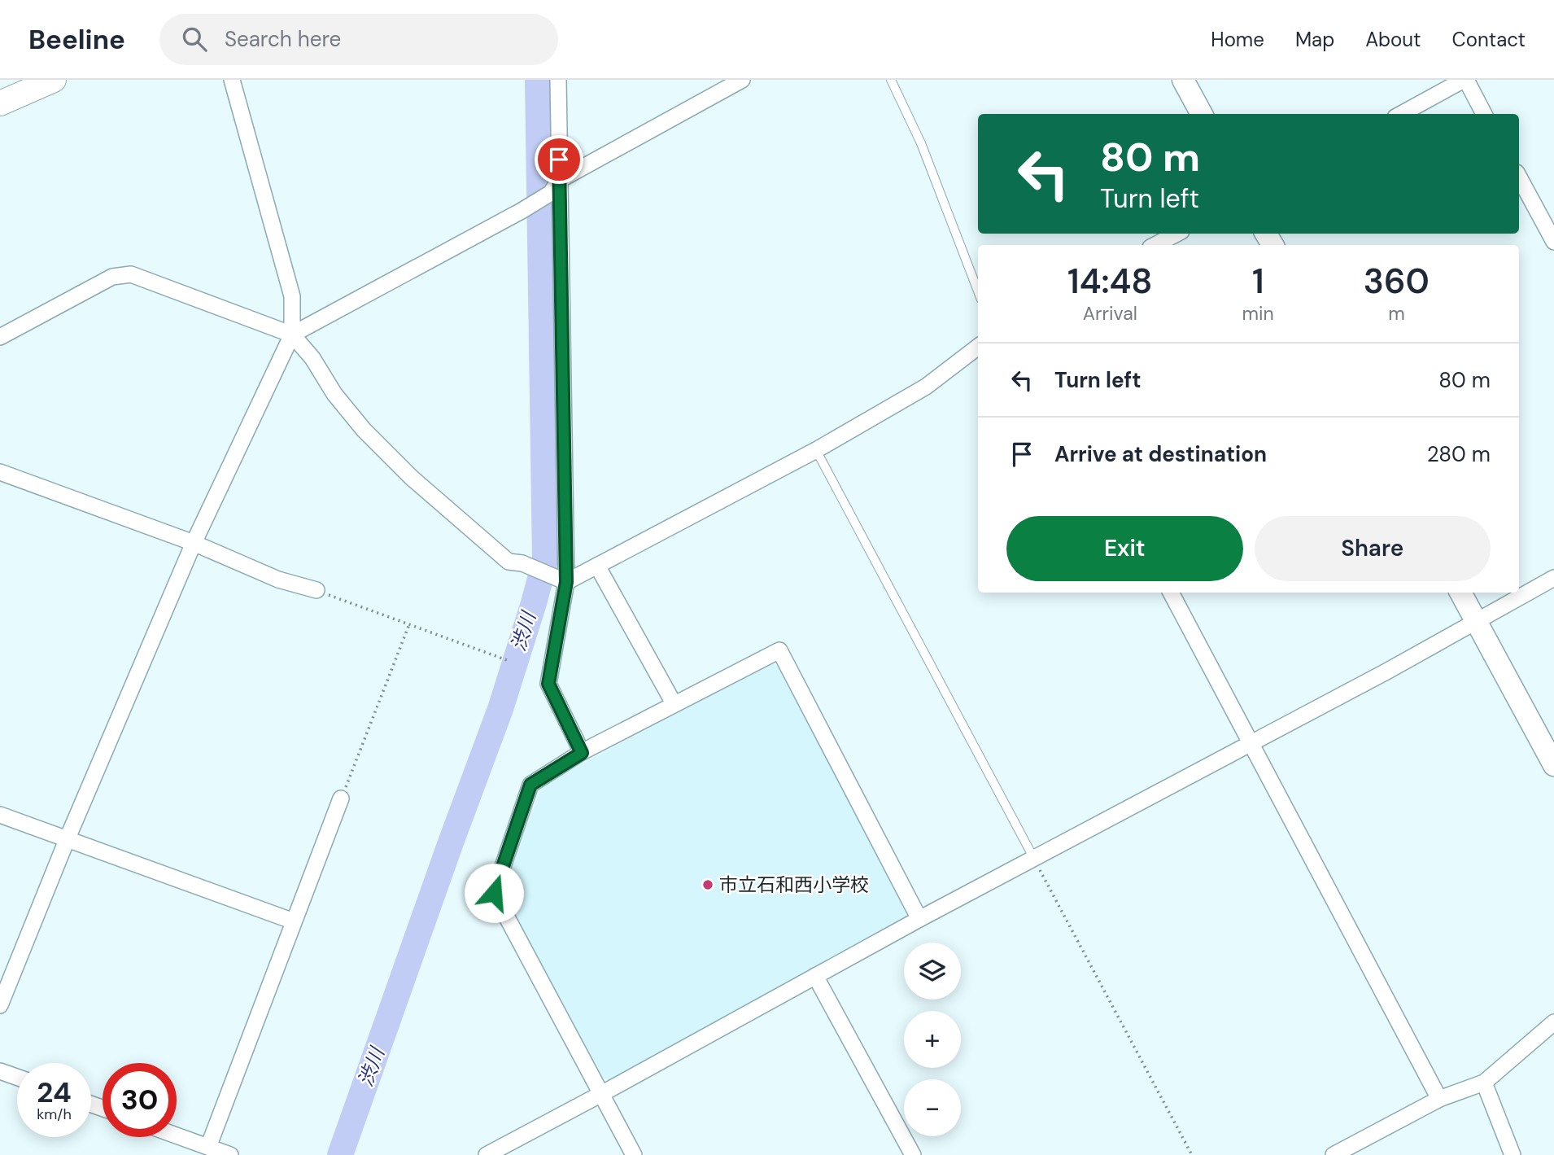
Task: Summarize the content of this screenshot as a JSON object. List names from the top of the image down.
{
  "water": ["渋川"],
  "places": ["市立石和西小学校"],
  "page": {
    "header": "Beeline",
    "search": "Search here",
    "nav": [
      "Home",
      "Map",
      "About",
      "Contact"
    ],
    "turn": ["80 m", "Turn left"],
    "eta": [
      "14:48",
      "Arrival",
      "1",
      "min",
      "360",
      "m"
    ],
    "list": [
      {
        "name": "Turn left",
        "value": "80 m"
      },
      {
        "name": "Arrive at destination",
        "value": "280 m"
      }
    ],
    "buttons": ["Exit", "Share"],
    "map_buttons": ["+", "−"],
    "speed": "24 km/h",
    "limit": "30"
  }
}
